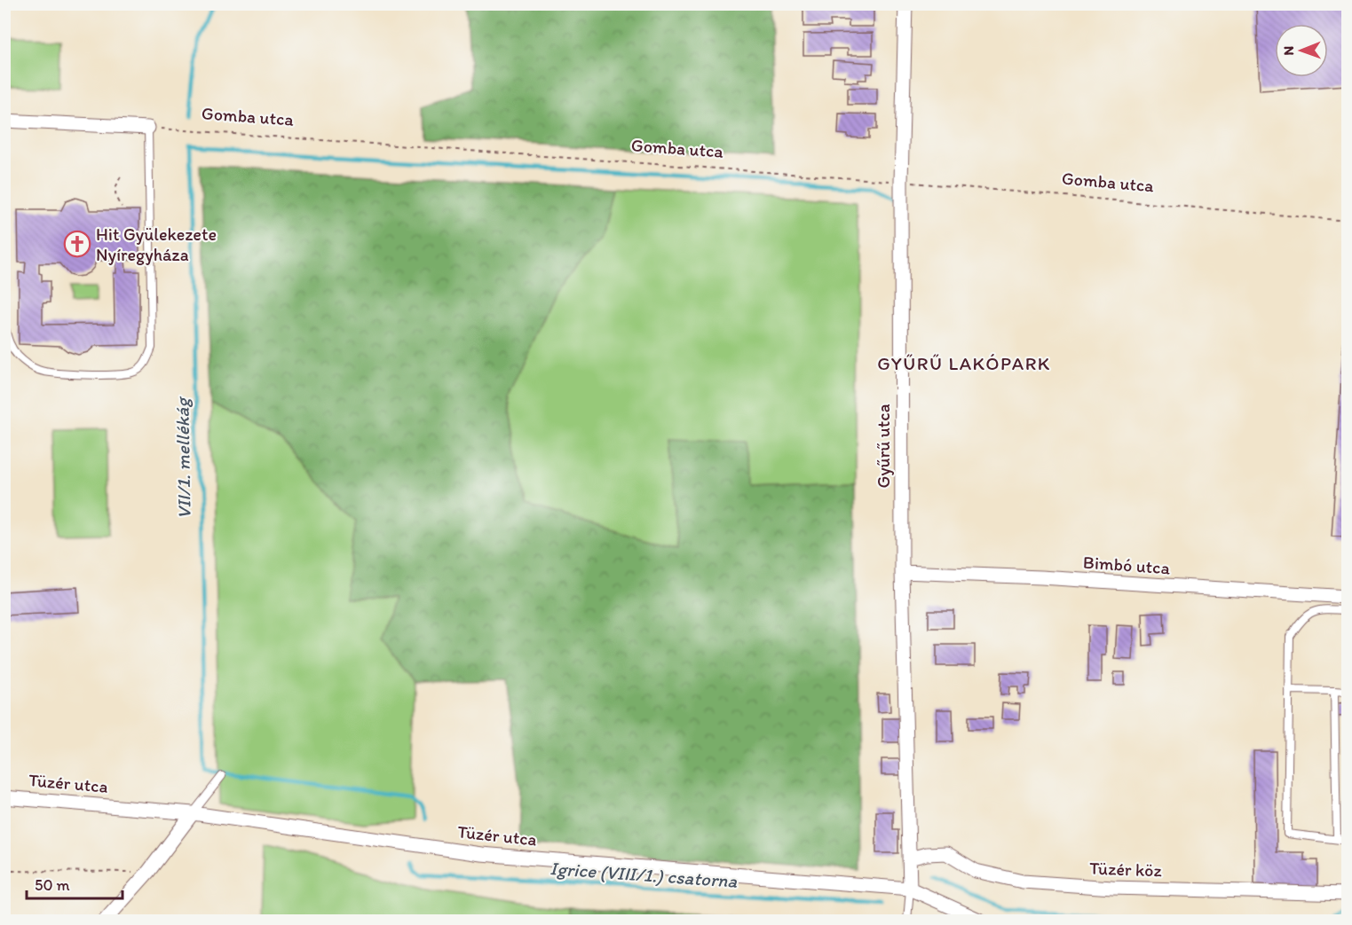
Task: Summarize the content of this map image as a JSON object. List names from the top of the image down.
{
  "streets": {
    "street": [
      "Gyűrű utca",
      "Bimbó utca",
      "Tüzér utca",
      "Tüzér köz"
    ],
    "path": ["Gomba utca"]
  },
  "crossings": [
    ["Gomba utca", "Gyűrű utca"],
    ["Gyűrű utca", "Bimbó utca"],
    ["Gyűrű utca", "Tüzér utca"],
    ["Gyűrű utca", "Tüzér köz"]
  ],
  "districts": ["GYŰRŰ LAKÓPARK"],
  "water": ["VII/1. mellékág", "Igrice (VIII/1.) csatorna"],
  "places": {
    "church": ["Hit Gyülekezete Nyíregyháza"]
  },
  "scale_bar": "50 m",
  "north": "left"
}
